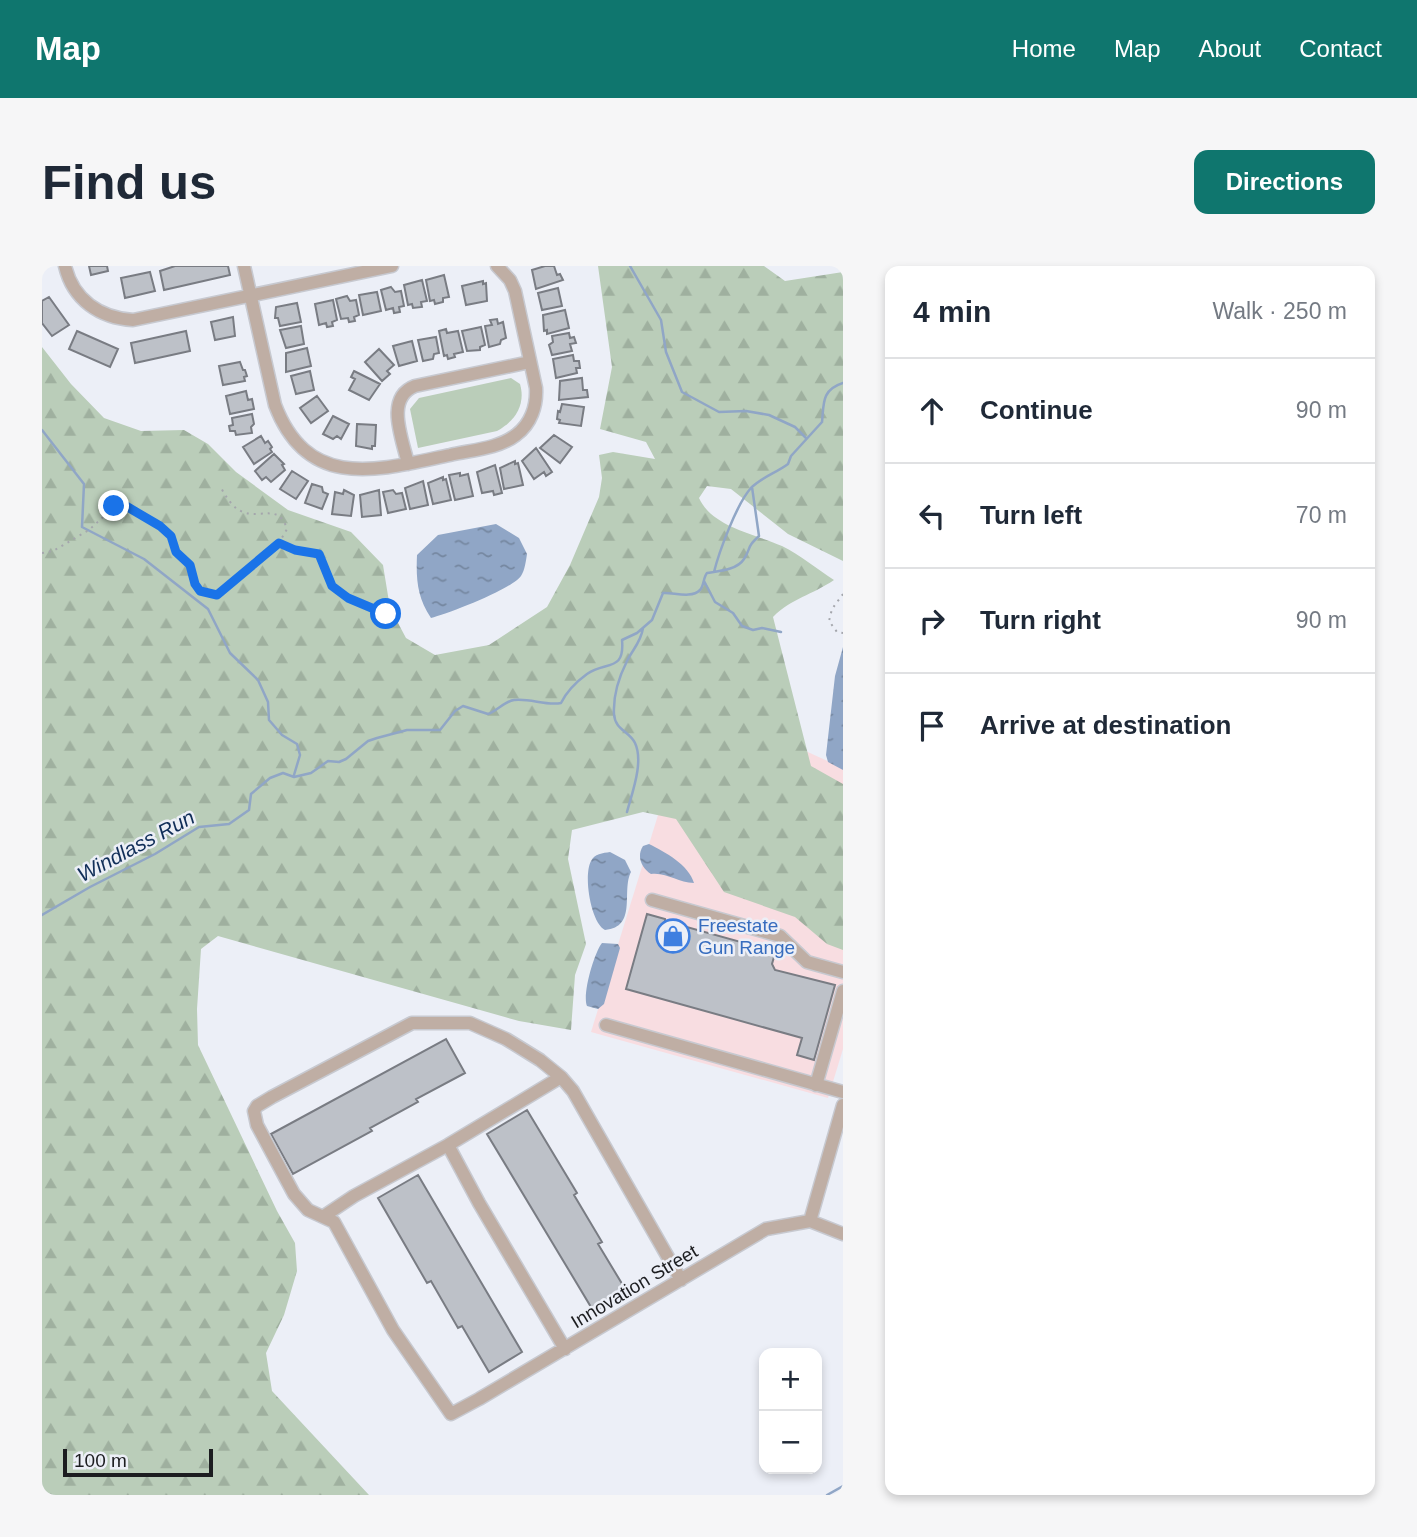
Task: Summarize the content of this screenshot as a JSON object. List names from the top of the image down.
{
  "streets": {
    "street": ["Innovation Street"]
  },
  "water": ["Windlass Run"],
  "places": {
    "shop": ["Freestate Gun Range"]
  },
  "scale_bar": "100 m",
  "page": {
    "header": "Map",
    "nav": [
      "Home",
      "Map",
      "About",
      "Contact"
    ],
    "buttons": "Directions",
    "title": "Find us",
    "heading": ["4 min", "Walk · 250 m"],
    "list": [
      ["Continue", "90 m"],
      ["Turn left", "70 m"],
      ["Turn right", "90 m"],
      "Arrive at destination"
    ],
    "map_buttons": ["+", "−"],
    "scale": "100 m"
  }
}
